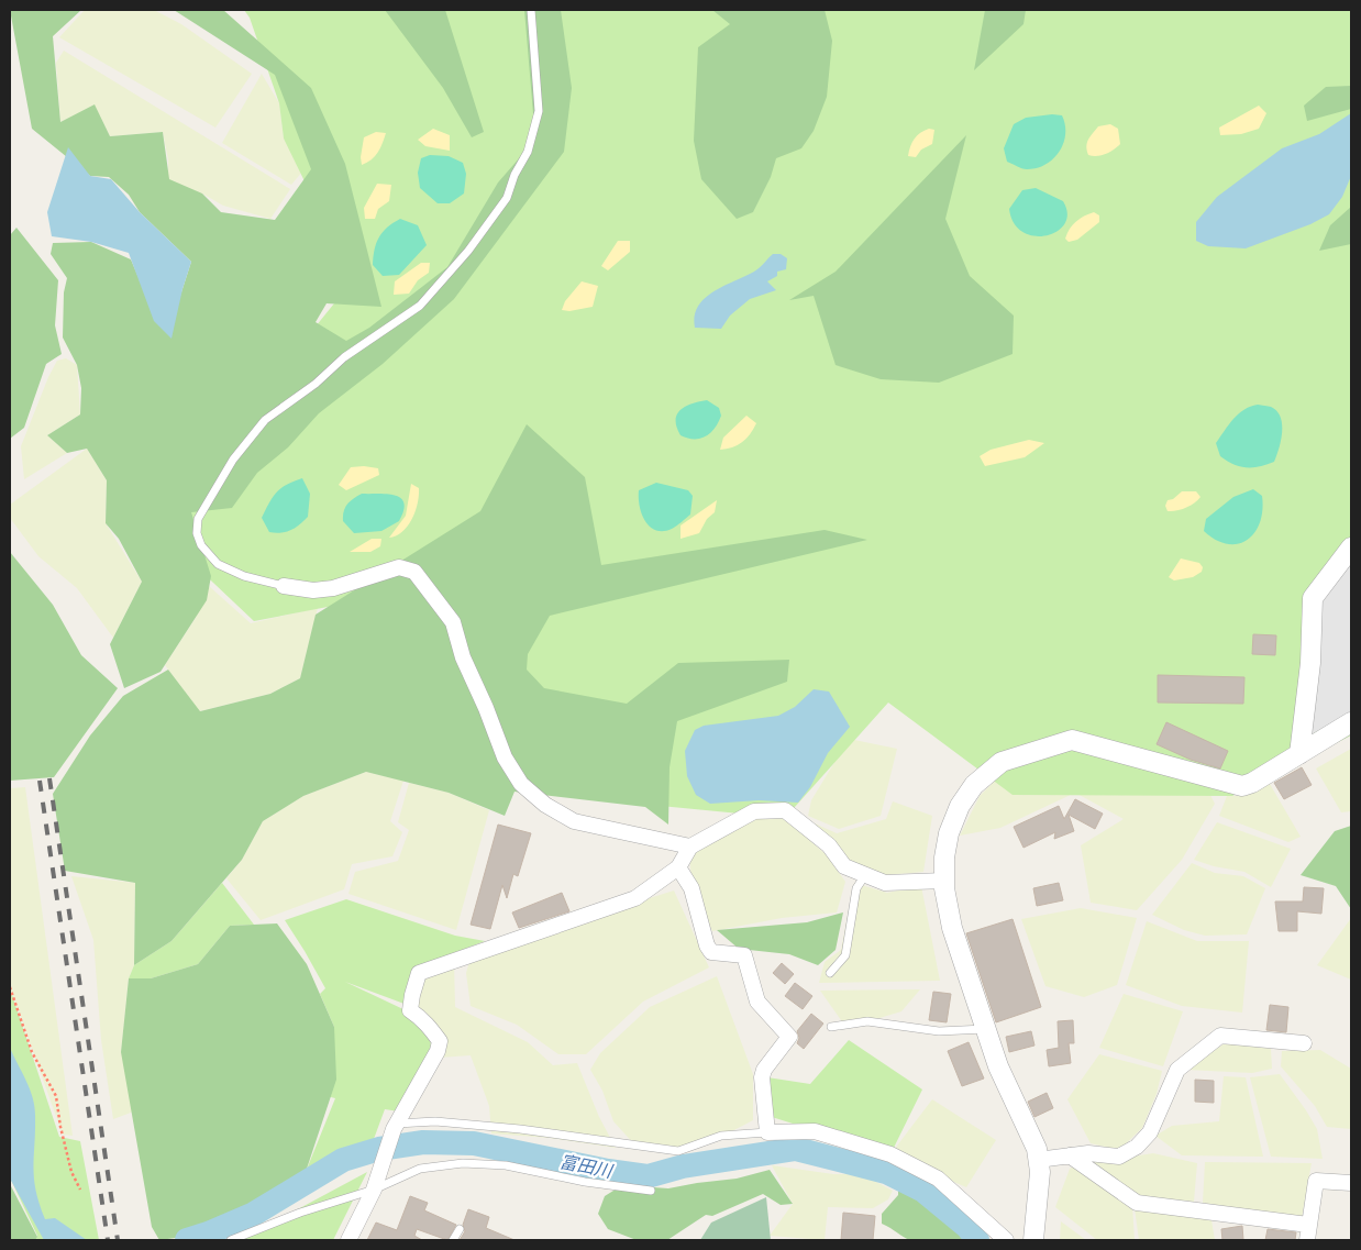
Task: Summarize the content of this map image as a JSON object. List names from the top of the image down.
{
  "water": ["富田川"]
}
